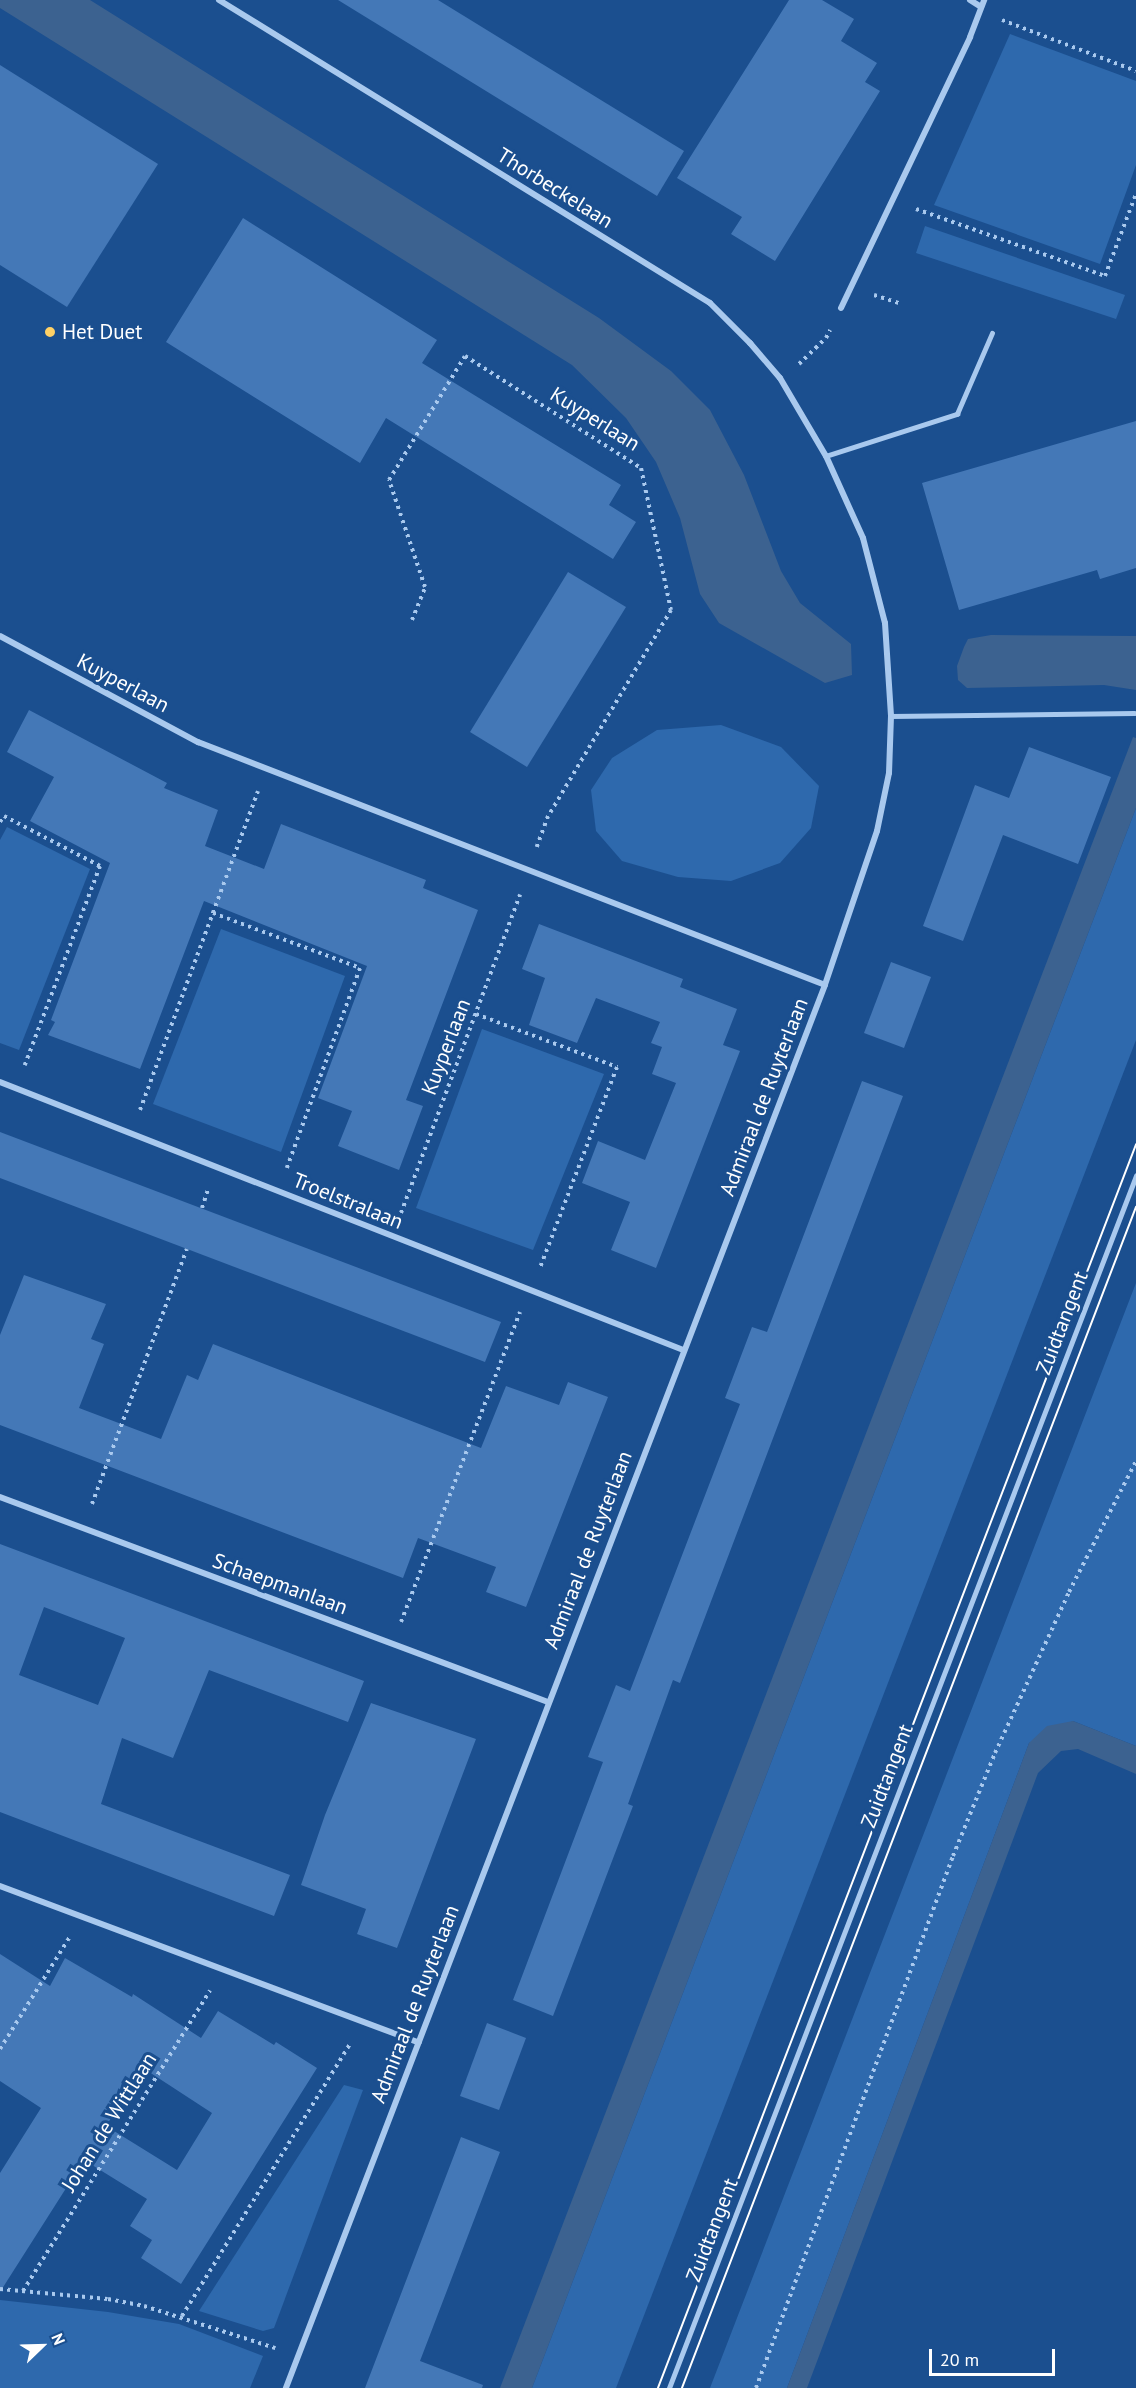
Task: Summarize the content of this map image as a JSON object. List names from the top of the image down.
{
  "streets": {
    "street": [
      "Thorbeckelaan",
      "Kuyperlaan",
      "Admiraal de Ruyterlaan",
      "Troelstralaan",
      "Schaepmanlaan"
    ],
    "lane": ["Zuidtangent"],
    "path": ["Johan de Wittlaan"]
  },
  "crossings": [
    ["Thorbeckelaan", "Admiraal de Ruyterlaan"],
    ["Kuyperlaan", "Admiraal de Ruyterlaan"],
    ["Kuyperlaan", "Troelstralaan"],
    ["Admiraal de Ruyterlaan", "Troelstralaan"],
    ["Admiraal de Ruyterlaan", "Schaepmanlaan"]
  ],
  "places": ["Het Duet"],
  "scale_bar": "20 m",
  "north": "top right"
}
